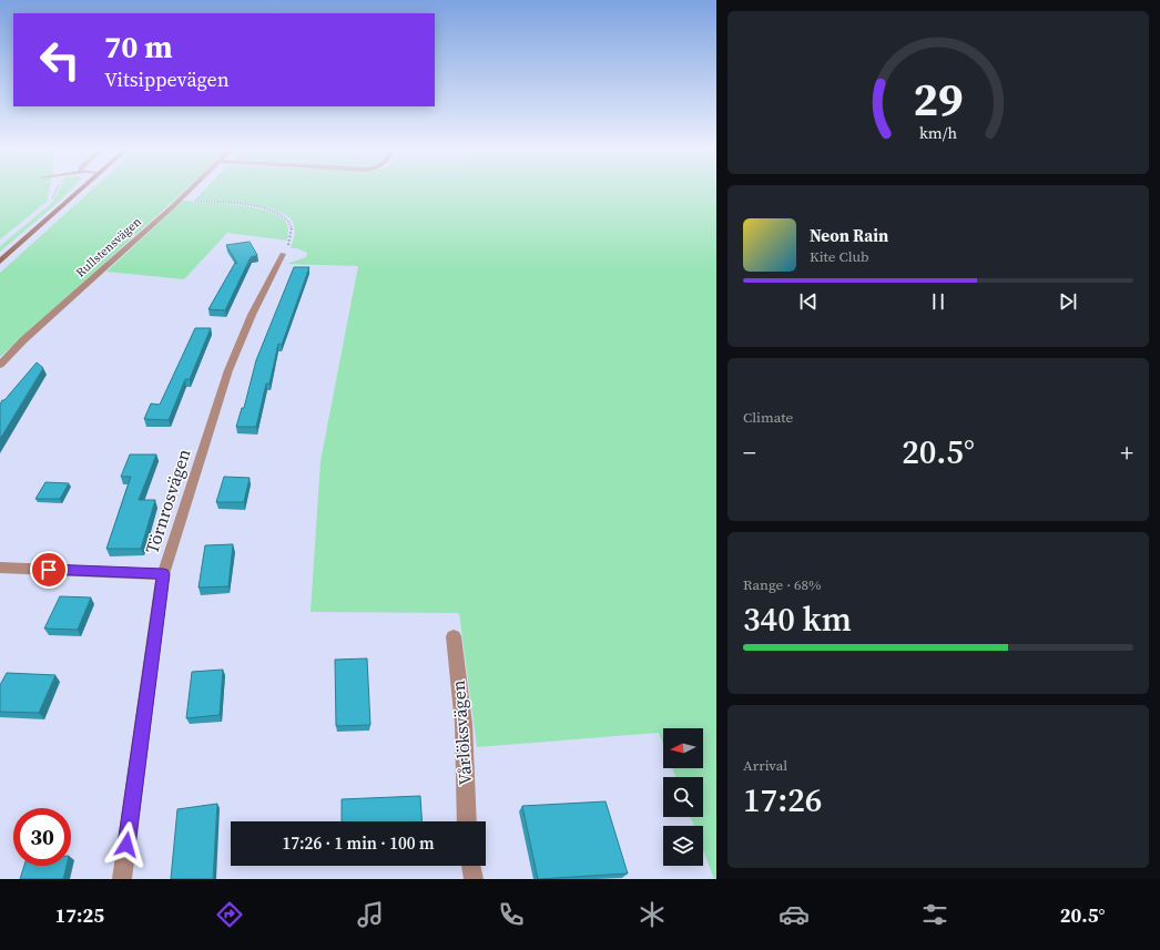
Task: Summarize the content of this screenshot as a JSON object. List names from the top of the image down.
{
  "streets": {
    "street": ["Rullstensvägen", "Törnrosvägen", "Vårlöksvägen"]
  },
  "north": "left",
  "page": {
    "turn": ["70 m", "Vitsippevägen"],
    "song": ["Neon Rain", "Kite Club"],
    "tile": [
      "Climate",
      ["Range · 68%", "340 km"],
      ["Arrival", "17:26"]
    ],
    "heat": ["−", "20.5°", "+"],
    "limit": "30",
    "trip": "17:26 · 1 min · 100 m",
    "tabs": ["17:25", "20.5°"],
    "gauge": ["29", "km/h"]
  }
}
